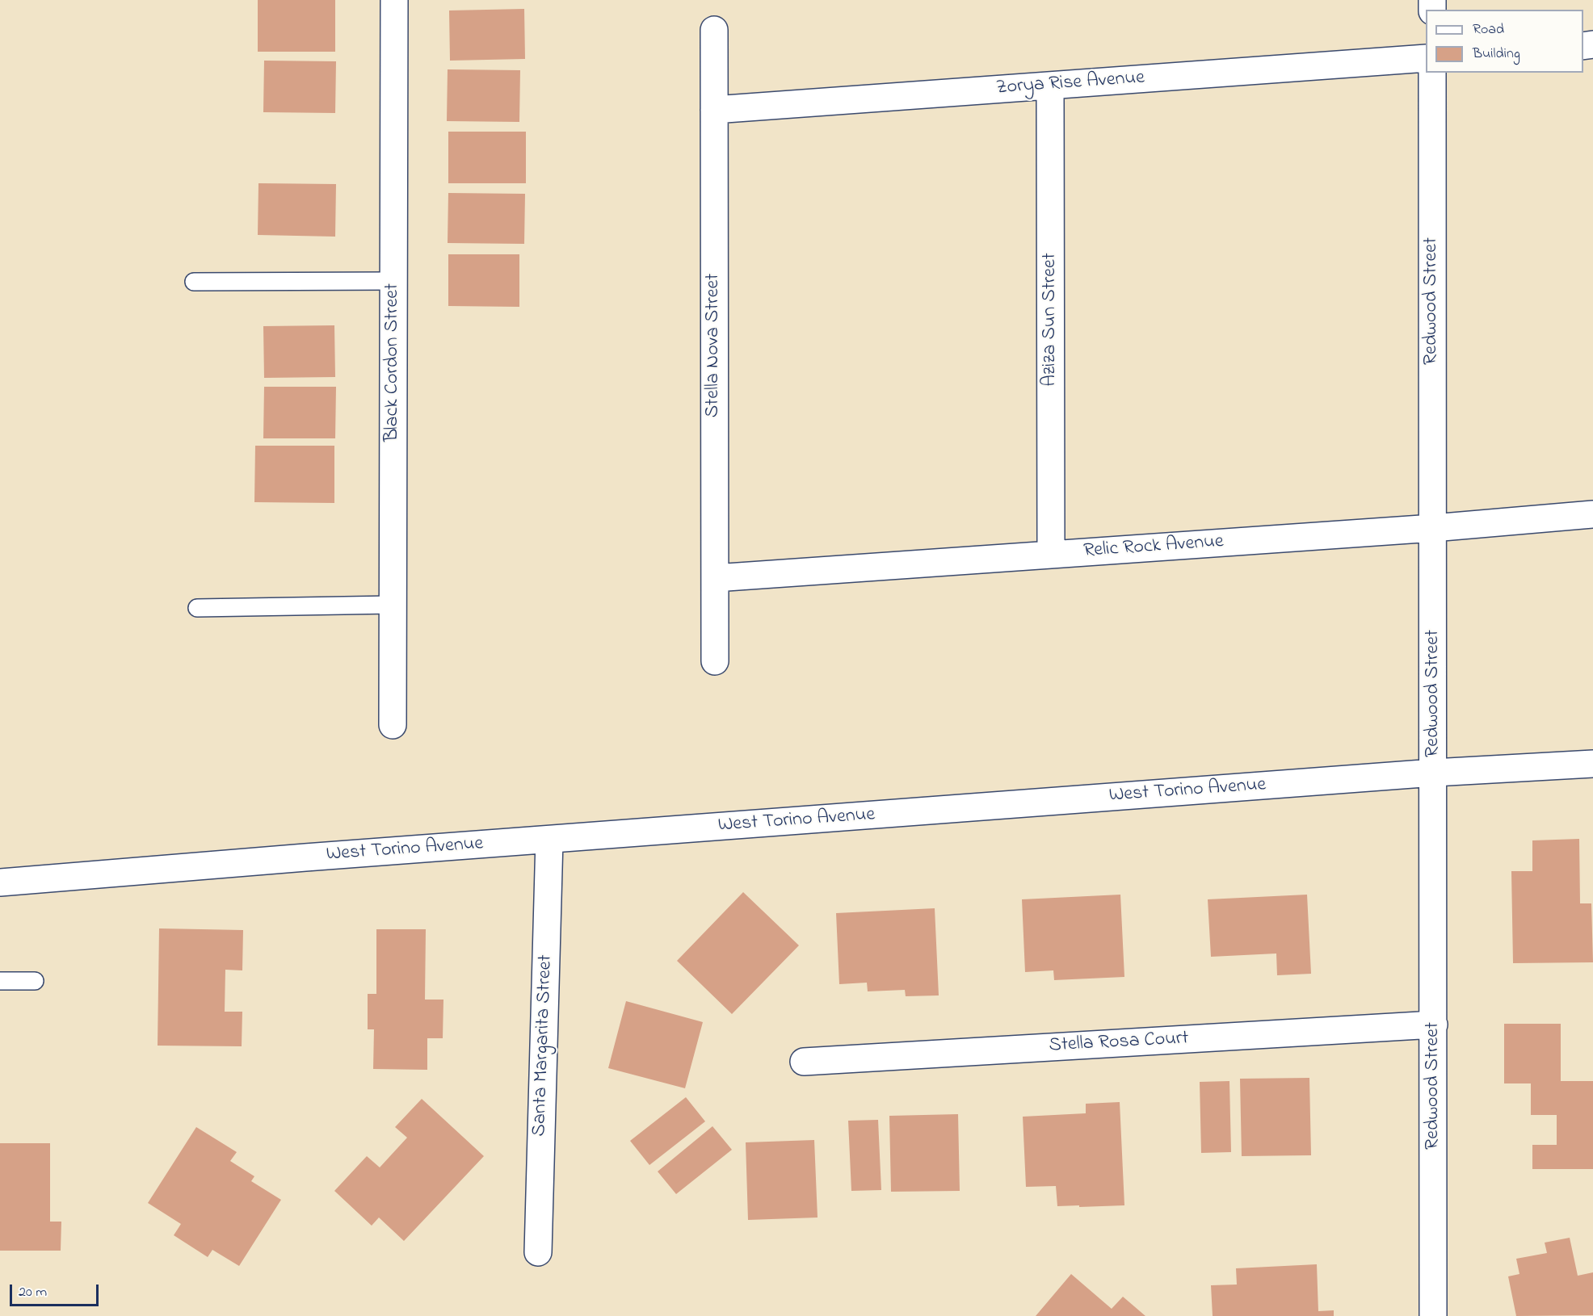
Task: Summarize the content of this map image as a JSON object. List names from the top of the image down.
{
  "streets": {
    "street": [
      "Zorya Rise Avenue",
      "Redwood Street",
      "Aziza Sun Street",
      "Stella Nova Street",
      "Black Cordon Street",
      "Relic Rock Avenue",
      "West Torino Avenue",
      "Stella Rosa Court",
      "Santa Margarita Street"
    ]
  },
  "crossings": [
    ["Zorya Rise Avenue", "Aziza Sun Street"],
    ["Zorya Rise Avenue", "Stella Nova Street"],
    ["Redwood Street", "Relic Rock Avenue"],
    ["Redwood Street", "West Torino Avenue"],
    ["Redwood Street", "Stella Rosa Court"],
    ["Aziza Sun Street", "Relic Rock Avenue"],
    ["Stella Nova Street", "Relic Rock Avenue"],
    ["West Torino Avenue", "Santa Margarita Street"]
  ],
  "legend": ["Road", "Building"],
  "scale_bar": "20 m"
}
